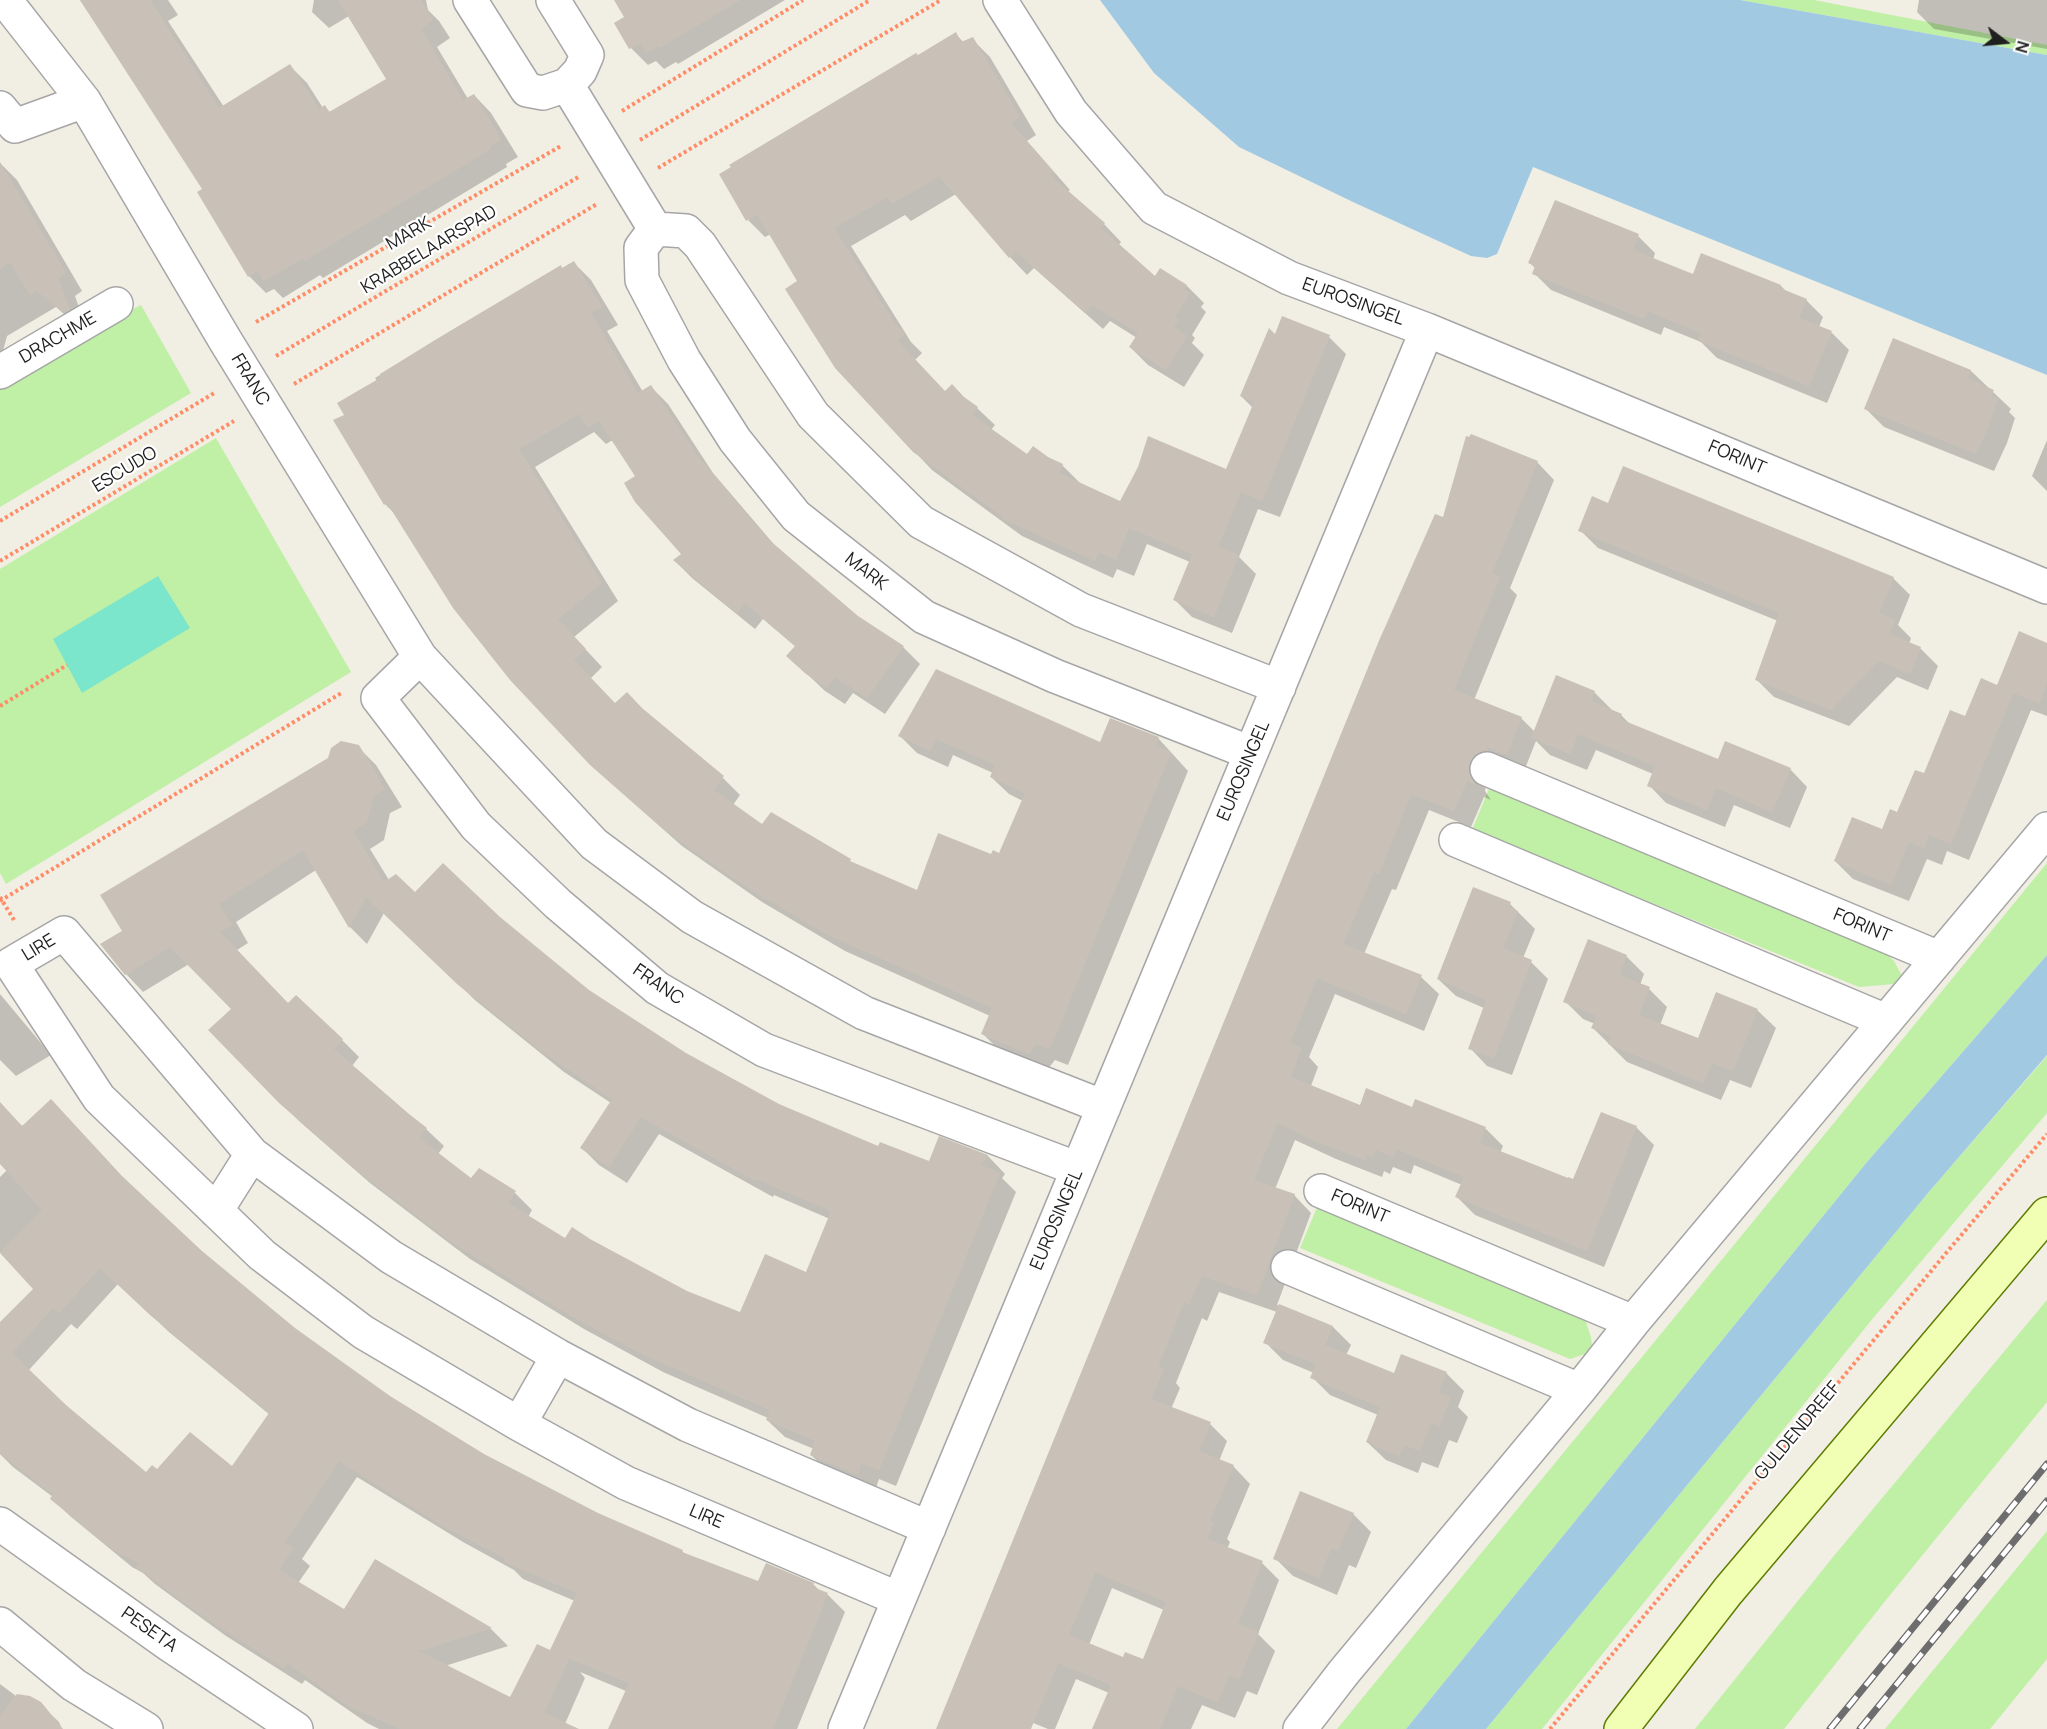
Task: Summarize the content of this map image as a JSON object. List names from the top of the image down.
{
  "streets": {
    "street": [
      "MARK",
      "EUROSINGEL",
      "DRACHME",
      "FRANC",
      "FORINT",
      "LIRE",
      "PESETA"
    ],
    "path": ["KRABBELAARSPAD", "ESCUDO", "GULDENDREEF"]
  },
  "crossings": [
    ["MARK", "EUROSINGEL"],
    ["MARK", "FRANC"],
    ["KRABBELAARSPAD", "FRANC"],
    ["EUROSINGEL", "FRANC"],
    ["EUROSINGEL", "FORINT"],
    ["EUROSINGEL", "LIRE"],
    ["FRANC", "ESCUDO"]
  ],
  "north": "right"
}
